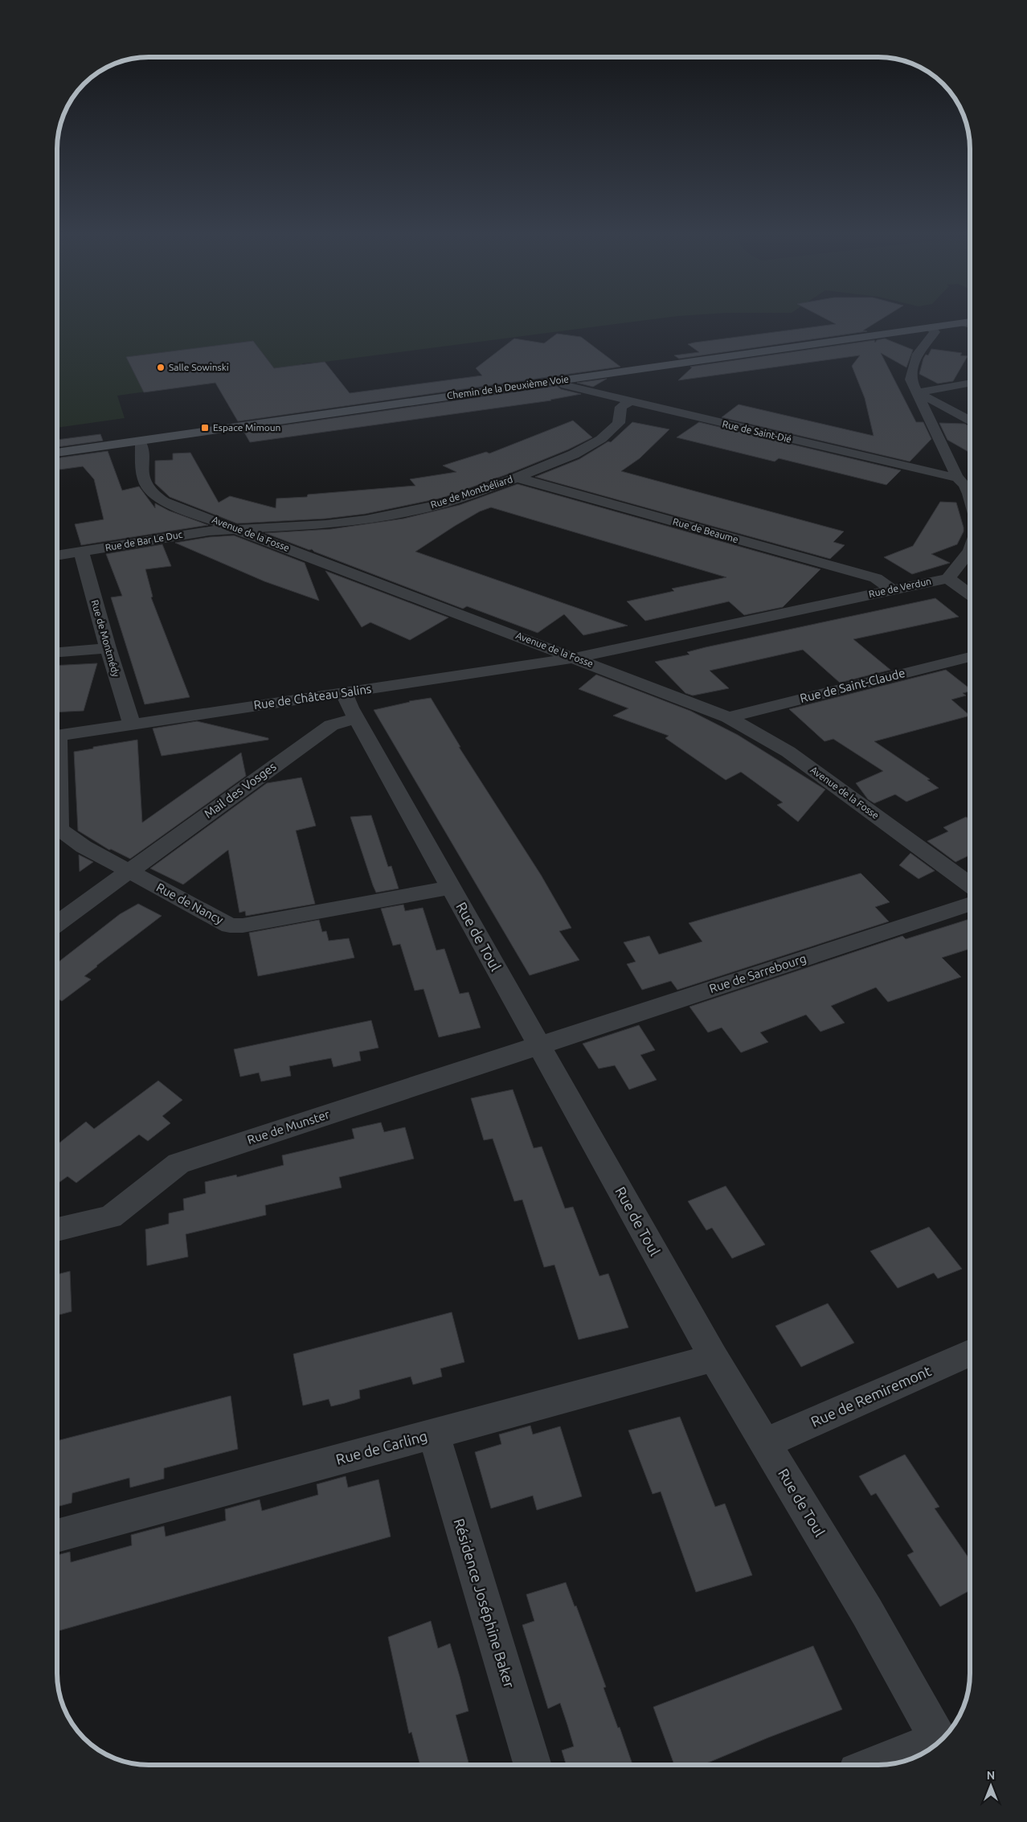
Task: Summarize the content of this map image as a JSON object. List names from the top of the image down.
{
  "streets": {
    "street": [
      "Chemin de la Deuxième Voie",
      "Rue de Saint-Dié",
      "Rue de Montbéliard",
      "Rue de Beaume",
      "Avenue de la Fosse",
      "Rue de Bar Le Duc",
      "Rue de Verdun",
      "Rue de Montmédy",
      "Rue de Saint-Claude",
      "Rue de Château Salins",
      "Mail des Vosges",
      "Rue de Nancy",
      "Rue de Toul",
      "Rue de Sarrebourg",
      "Rue de Munster",
      "Rue de Remiremont",
      "Rue de Carling",
      "Résidence Joséphine Baker"
    ]
  },
  "crossings": [
    ["Chemin de la Deuxième Voie", "Rue de Saint-Dié"],
    ["Chemin de la Deuxième Voie", "Avenue de la Fosse"],
    ["Chemin de la Deuxième Voie", "Rue de Verdun"],
    ["Rue de Saint-Dié", "Rue de Montbéliard"],
    ["Rue de Saint-Dié", "Rue de Verdun"],
    ["Rue de Montbéliard", "Rue de Beaume"],
    ["Rue de Montbéliard", "Avenue de la Fosse"],
    ["Rue de Montbéliard", "Rue de Bar Le Duc"],
    ["Rue de Beaume", "Rue de Verdun"],
    ["Avenue de la Fosse", "Rue de Bar Le Duc"],
    ["Avenue de la Fosse", "Rue de Verdun"],
    ["Avenue de la Fosse", "Rue de Saint-Claude"],
    ["Avenue de la Fosse", "Rue de Château Salins"],
    ["Rue de Bar Le Duc", "Rue de Montmédy"],
    ["Rue de Verdun", "Rue de Château Salins"],
    ["Rue de Montmédy", "Rue de Château Salins"],
    ["Rue de Château Salins", "Rue de Toul"],
    ["Mail des Vosges", "Rue de Nancy"],
    ["Mail des Vosges", "Rue de Toul"],
    ["Rue de Nancy", "Rue de Toul"],
    ["Rue de Toul", "Rue de Sarrebourg"],
    ["Rue de Toul", "Rue de Munster"],
    ["Rue de Toul", "Rue de Remiremont"],
    ["Rue de Toul", "Rue de Carling"],
    ["Rue de Sarrebourg", "Rue de Munster"],
    ["Rue de Carling", "Résidence Joséphine Baker"]
  ],
  "places": {
    "other": ["Salle Sowinski"],
    "transit": ["Espace Mimoun"]
  },
  "north": "top"
}
